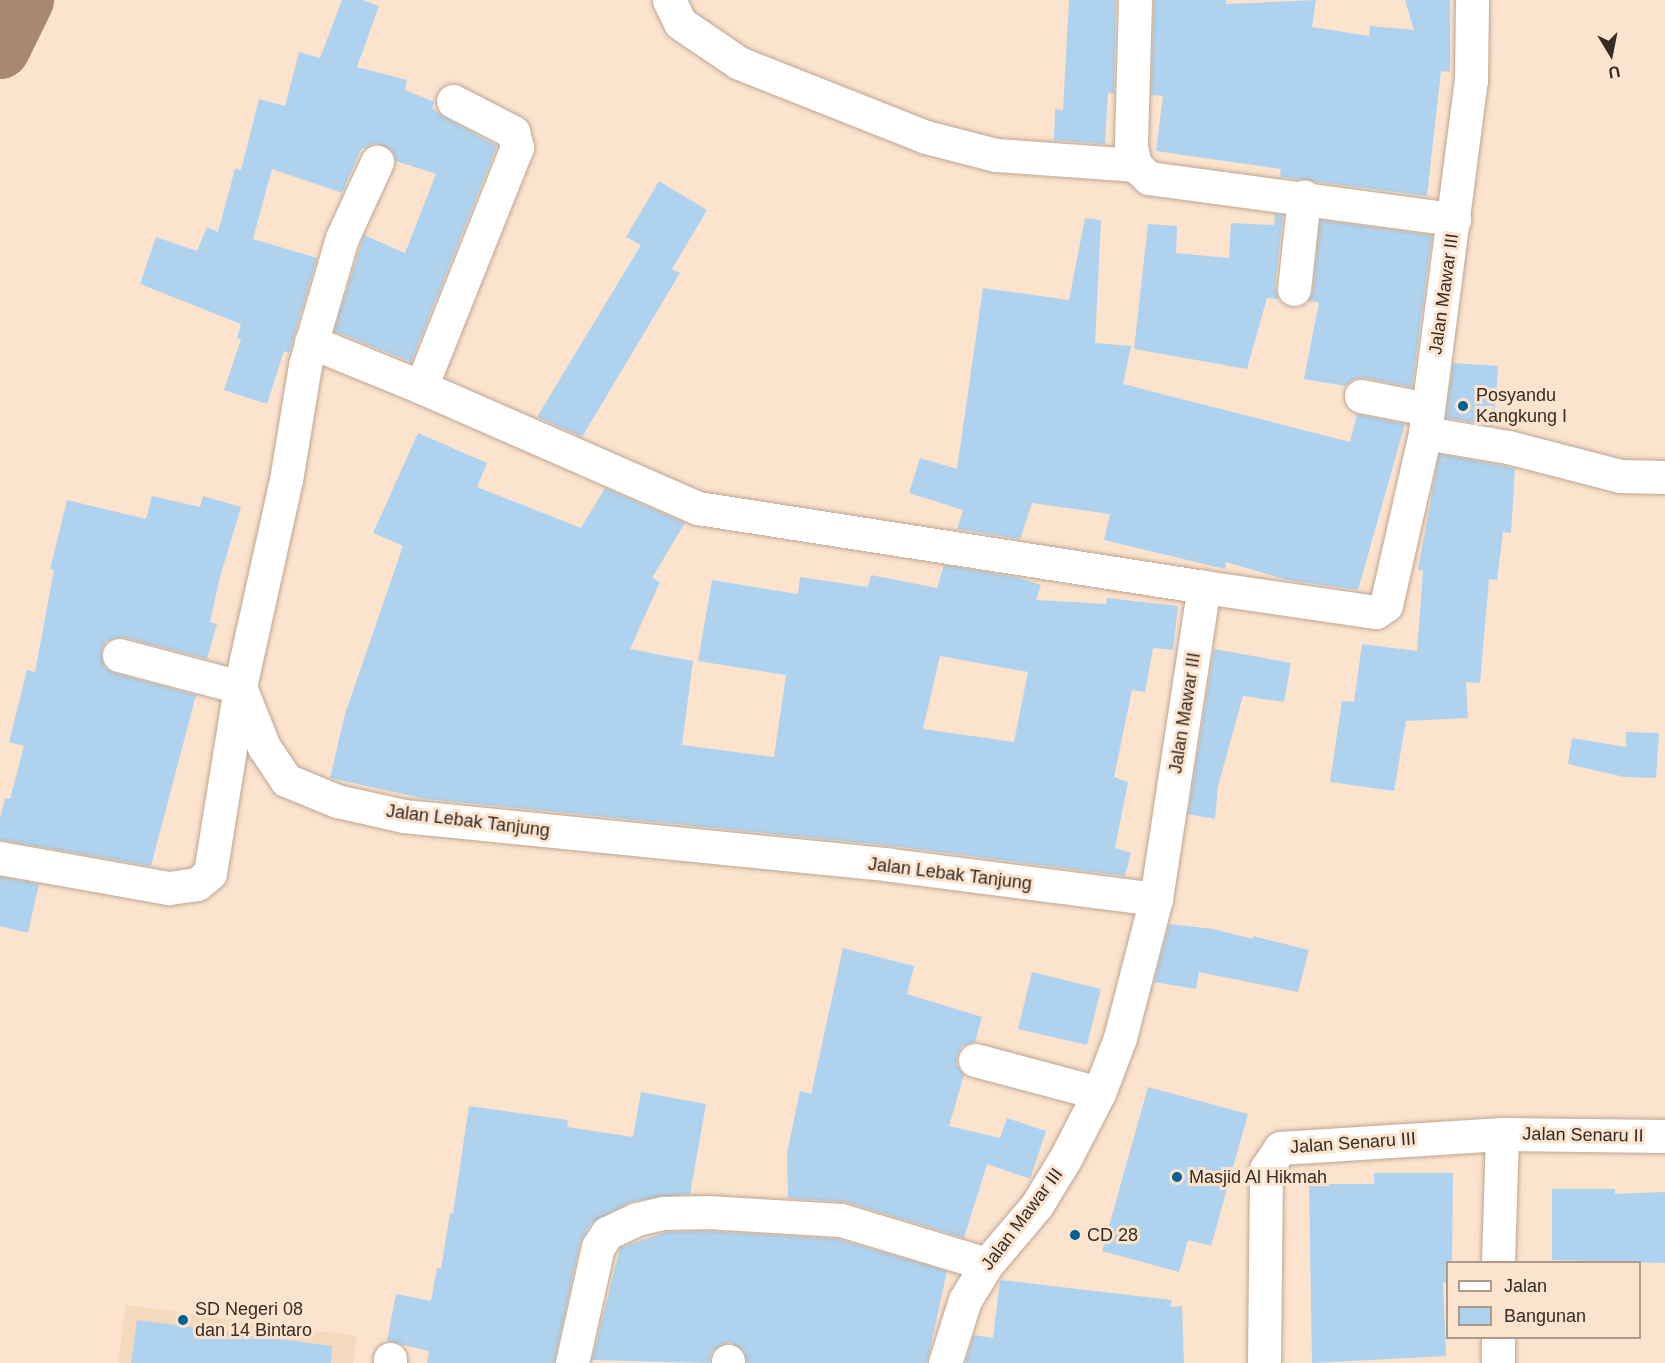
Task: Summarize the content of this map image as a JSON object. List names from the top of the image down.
{
  "streets": {
    "street": [
      "Jalan Mawar III",
      "Jalan Lebak Tanjung",
      "Jalan Senaru II",
      "Jalan Senaru III"
    ]
  },
  "crossings": [
    ["Jalan Mawar III", "Jalan Lebak Tanjung"],
    ["Jalan Senaru II", "Jalan Senaru III"]
  ],
  "places": [
    "Posyandu Kangkung I",
    "Masjid Al Hikmah",
    "CD 28",
    "SD Negeri 08 dan 14 Bintaro"
  ],
  "legend": ["Jalan", "Bangunan"],
  "north": "bottom"
}
